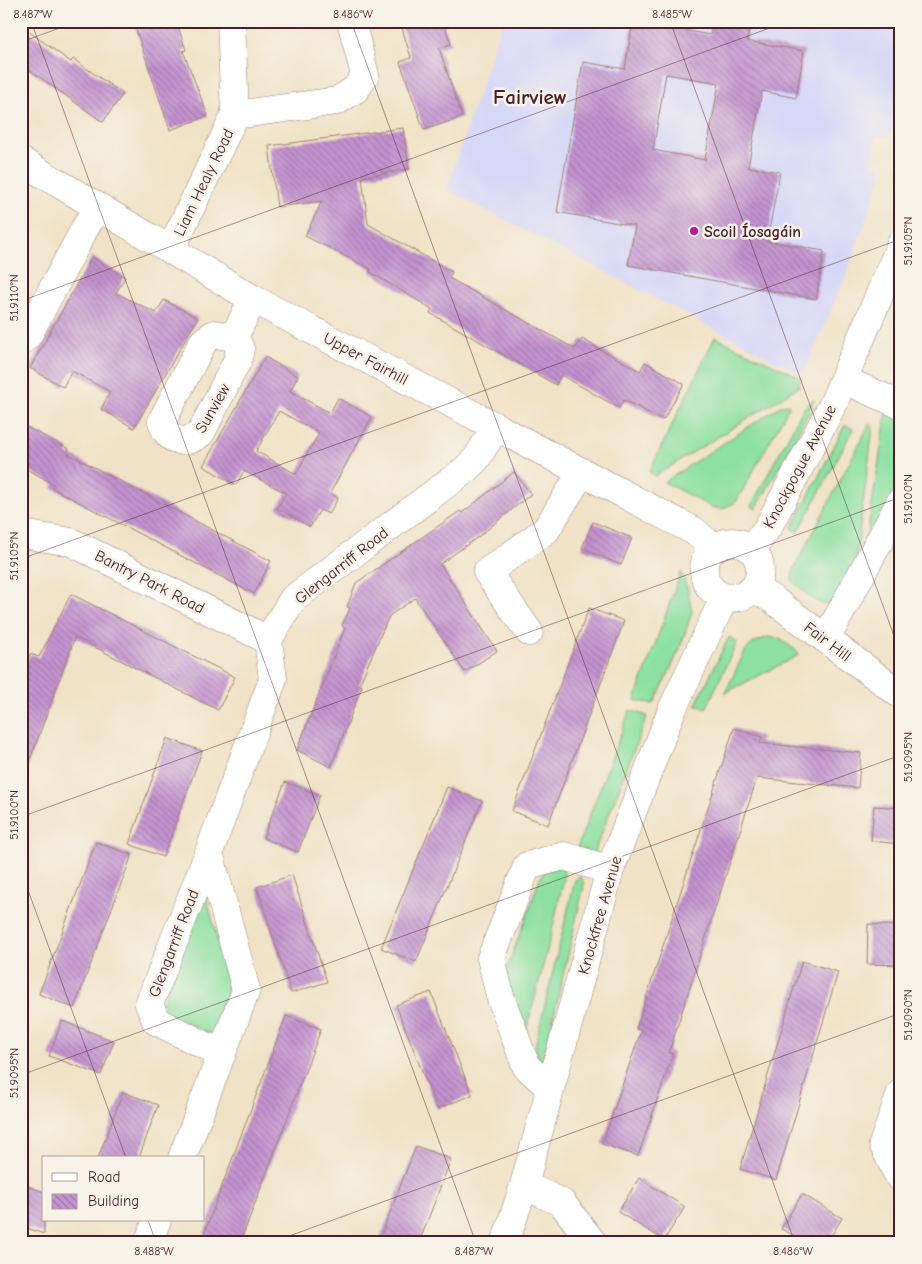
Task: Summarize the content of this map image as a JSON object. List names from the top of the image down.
{
  "streets": {
    "street": [
      "Liam Healy Road",
      "Upper Fairhill",
      "Knockpogue Avenue",
      "Glengarriff Road",
      "Bantry Park Road",
      "Fair Hill",
      "Knockfree Avenue"
    ]
  },
  "crossings": [
    ["Liam Healy Road", "Upper Fairhill"],
    ["Upper Fairhill", "Knockpogue Avenue"],
    ["Upper Fairhill", "Glengarriff Road"],
    ["Upper Fairhill", "Fair Hill"],
    ["Upper Fairhill", "Knockfree Avenue"],
    ["Knockpogue Avenue", "Fair Hill"],
    ["Knockpogue Avenue", "Knockfree Avenue"],
    ["Glengarriff Road", "Bantry Park Road"],
    ["Fair Hill", "Knockfree Avenue"]
  ],
  "districts": ["Fairview"],
  "places": ["Scoil Íosagáin"],
  "legend": ["Road", "Building"],
  "coordinates": [
    "8.487°W",
    "8.486°W",
    "8.485°W",
    "51.9105°N",
    "51.9110°N",
    "51.9100°N",
    "51.9095°N",
    "51.9090°N",
    "8.488°W"
  ]
}
